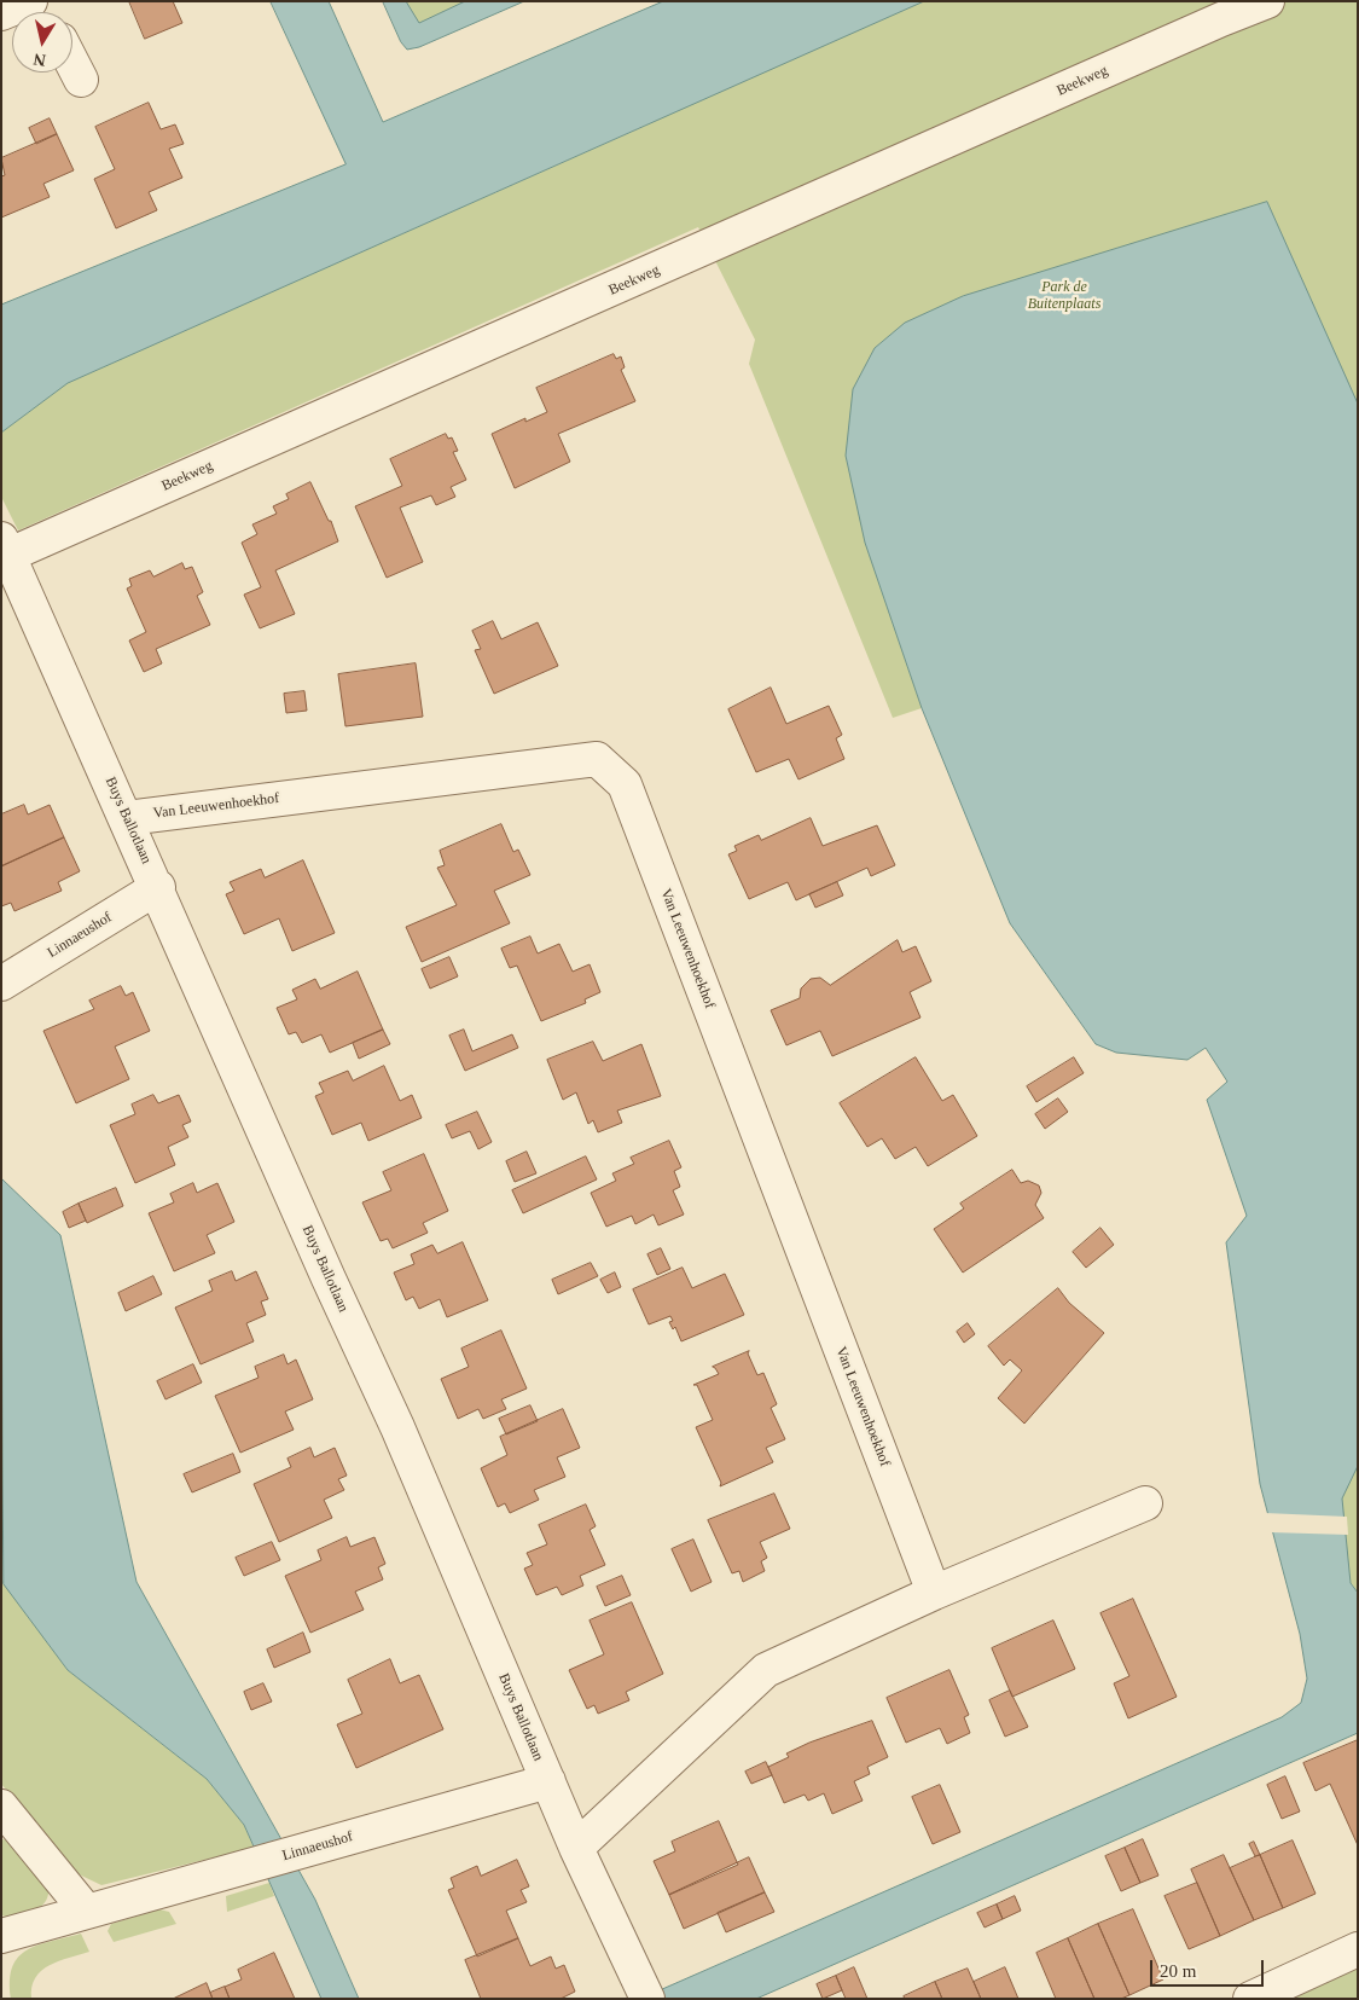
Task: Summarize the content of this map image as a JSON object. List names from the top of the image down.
{
  "streets": {
    "street": [
      "Beekweg",
      "Van Leeuwenhoekhof",
      "Buys Ballotlaan",
      "Linnaeushof"
    ]
  },
  "crossings": [
    ["Beekweg", "Buys Ballotlaan"],
    ["Van Leeuwenhoekhof", "Buys Ballotlaan"],
    ["Buys Ballotlaan", "Linnaeushof"]
  ],
  "parks": ["Park de Buitenplaats"],
  "scale_bar": "20 m",
  "north": "bottom"
}
